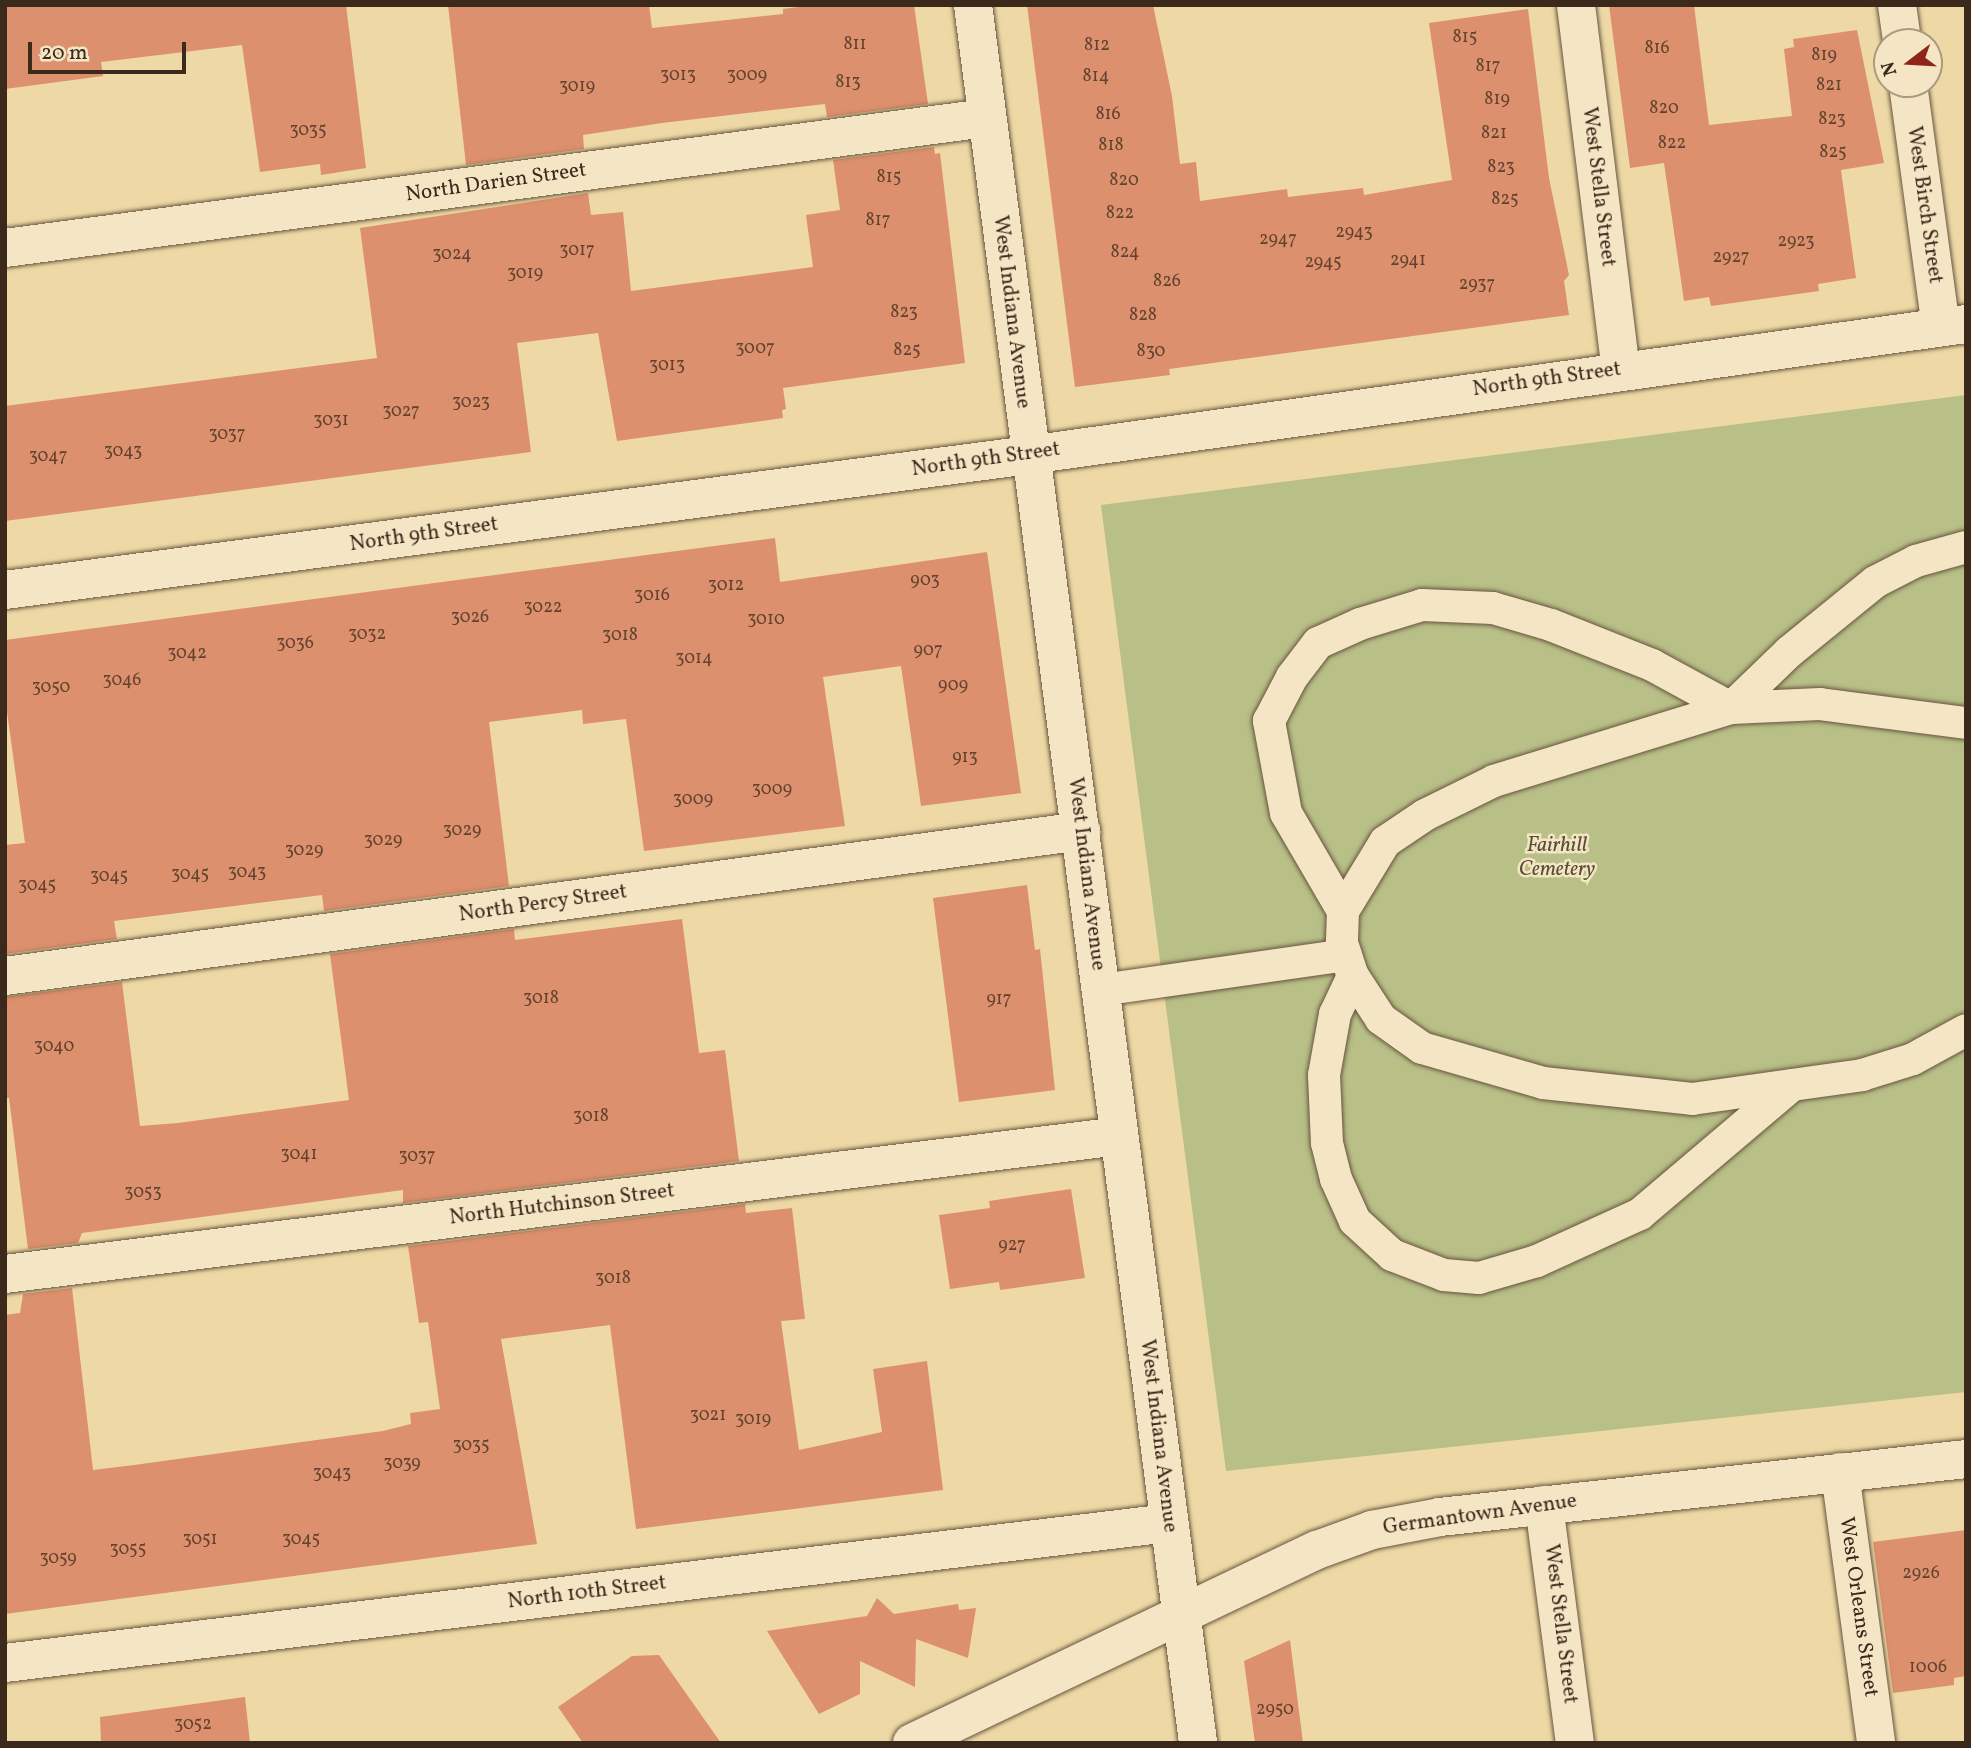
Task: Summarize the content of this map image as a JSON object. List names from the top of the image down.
{
  "streets": {
    "street": [
      "North Darien Street",
      "West Stella Street",
      "West Birch Street",
      "West Indiana Avenue",
      "North 9th Street",
      "North Percy Street",
      "North Hutchinson Street",
      "Germantown Avenue",
      "North 10th Street",
      "West Orleans Street"
    ]
  },
  "crossings": [
    ["North Darien Street", "West Indiana Avenue"],
    ["West Stella Street", "North 9th Street"],
    ["West Stella Street", "Germantown Avenue"],
    ["West Birch Street", "North 9th Street"],
    ["West Indiana Avenue", "North 9th Street"],
    ["West Indiana Avenue", "North Percy Street"],
    ["West Indiana Avenue", "North Hutchinson Street"],
    ["West Indiana Avenue", "Germantown Avenue"],
    ["West Indiana Avenue", "North 10th Street"],
    ["Germantown Avenue", "West Orleans Street"]
  ],
  "parks": ["Fairhill Cemetery"],
  "house_numbers": [
    "815",
    "811",
    "812",
    "816",
    "819",
    "817",
    "3013",
    "3009",
    "814",
    "813",
    "821",
    "3019",
    "819",
    "820",
    "816",
    "823",
    "3035",
    "821",
    "822",
    "818",
    "825",
    "823",
    "815",
    "820",
    "825",
    "822",
    "817",
    "2943",
    "2947",
    "2923",
    "3017",
    "824",
    "3024",
    "2927",
    "2941",
    "2945",
    "3019",
    "826",
    "2937",
    "823",
    "828",
    "3007",
    "825",
    "830",
    "3013",
    "3023",
    "3027",
    "3031",
    "3037",
    "3043",
    "3047",
    "903",
    "3012",
    "3016",
    "3022",
    "3026",
    "3010",
    "3032",
    "3018",
    "3036",
    "907",
    "3042",
    "3014",
    "3046",
    "909",
    "3050",
    "913",
    "3009",
    "3009",
    "3029",
    "3029",
    "3029",
    "3043",
    "3045",
    "3045",
    "3045",
    "3018",
    "917",
    "3040",
    "3018",
    "3041",
    "3037",
    "3053",
    "927",
    "3018",
    "3021",
    "3019",
    "3035",
    "3039",
    "3043",
    "3051",
    "3045",
    "3055",
    "3059",
    "2926",
    "1006",
    "2950",
    "3052"
  ],
  "scale_bar": "20 m",
  "north": "left"
}
